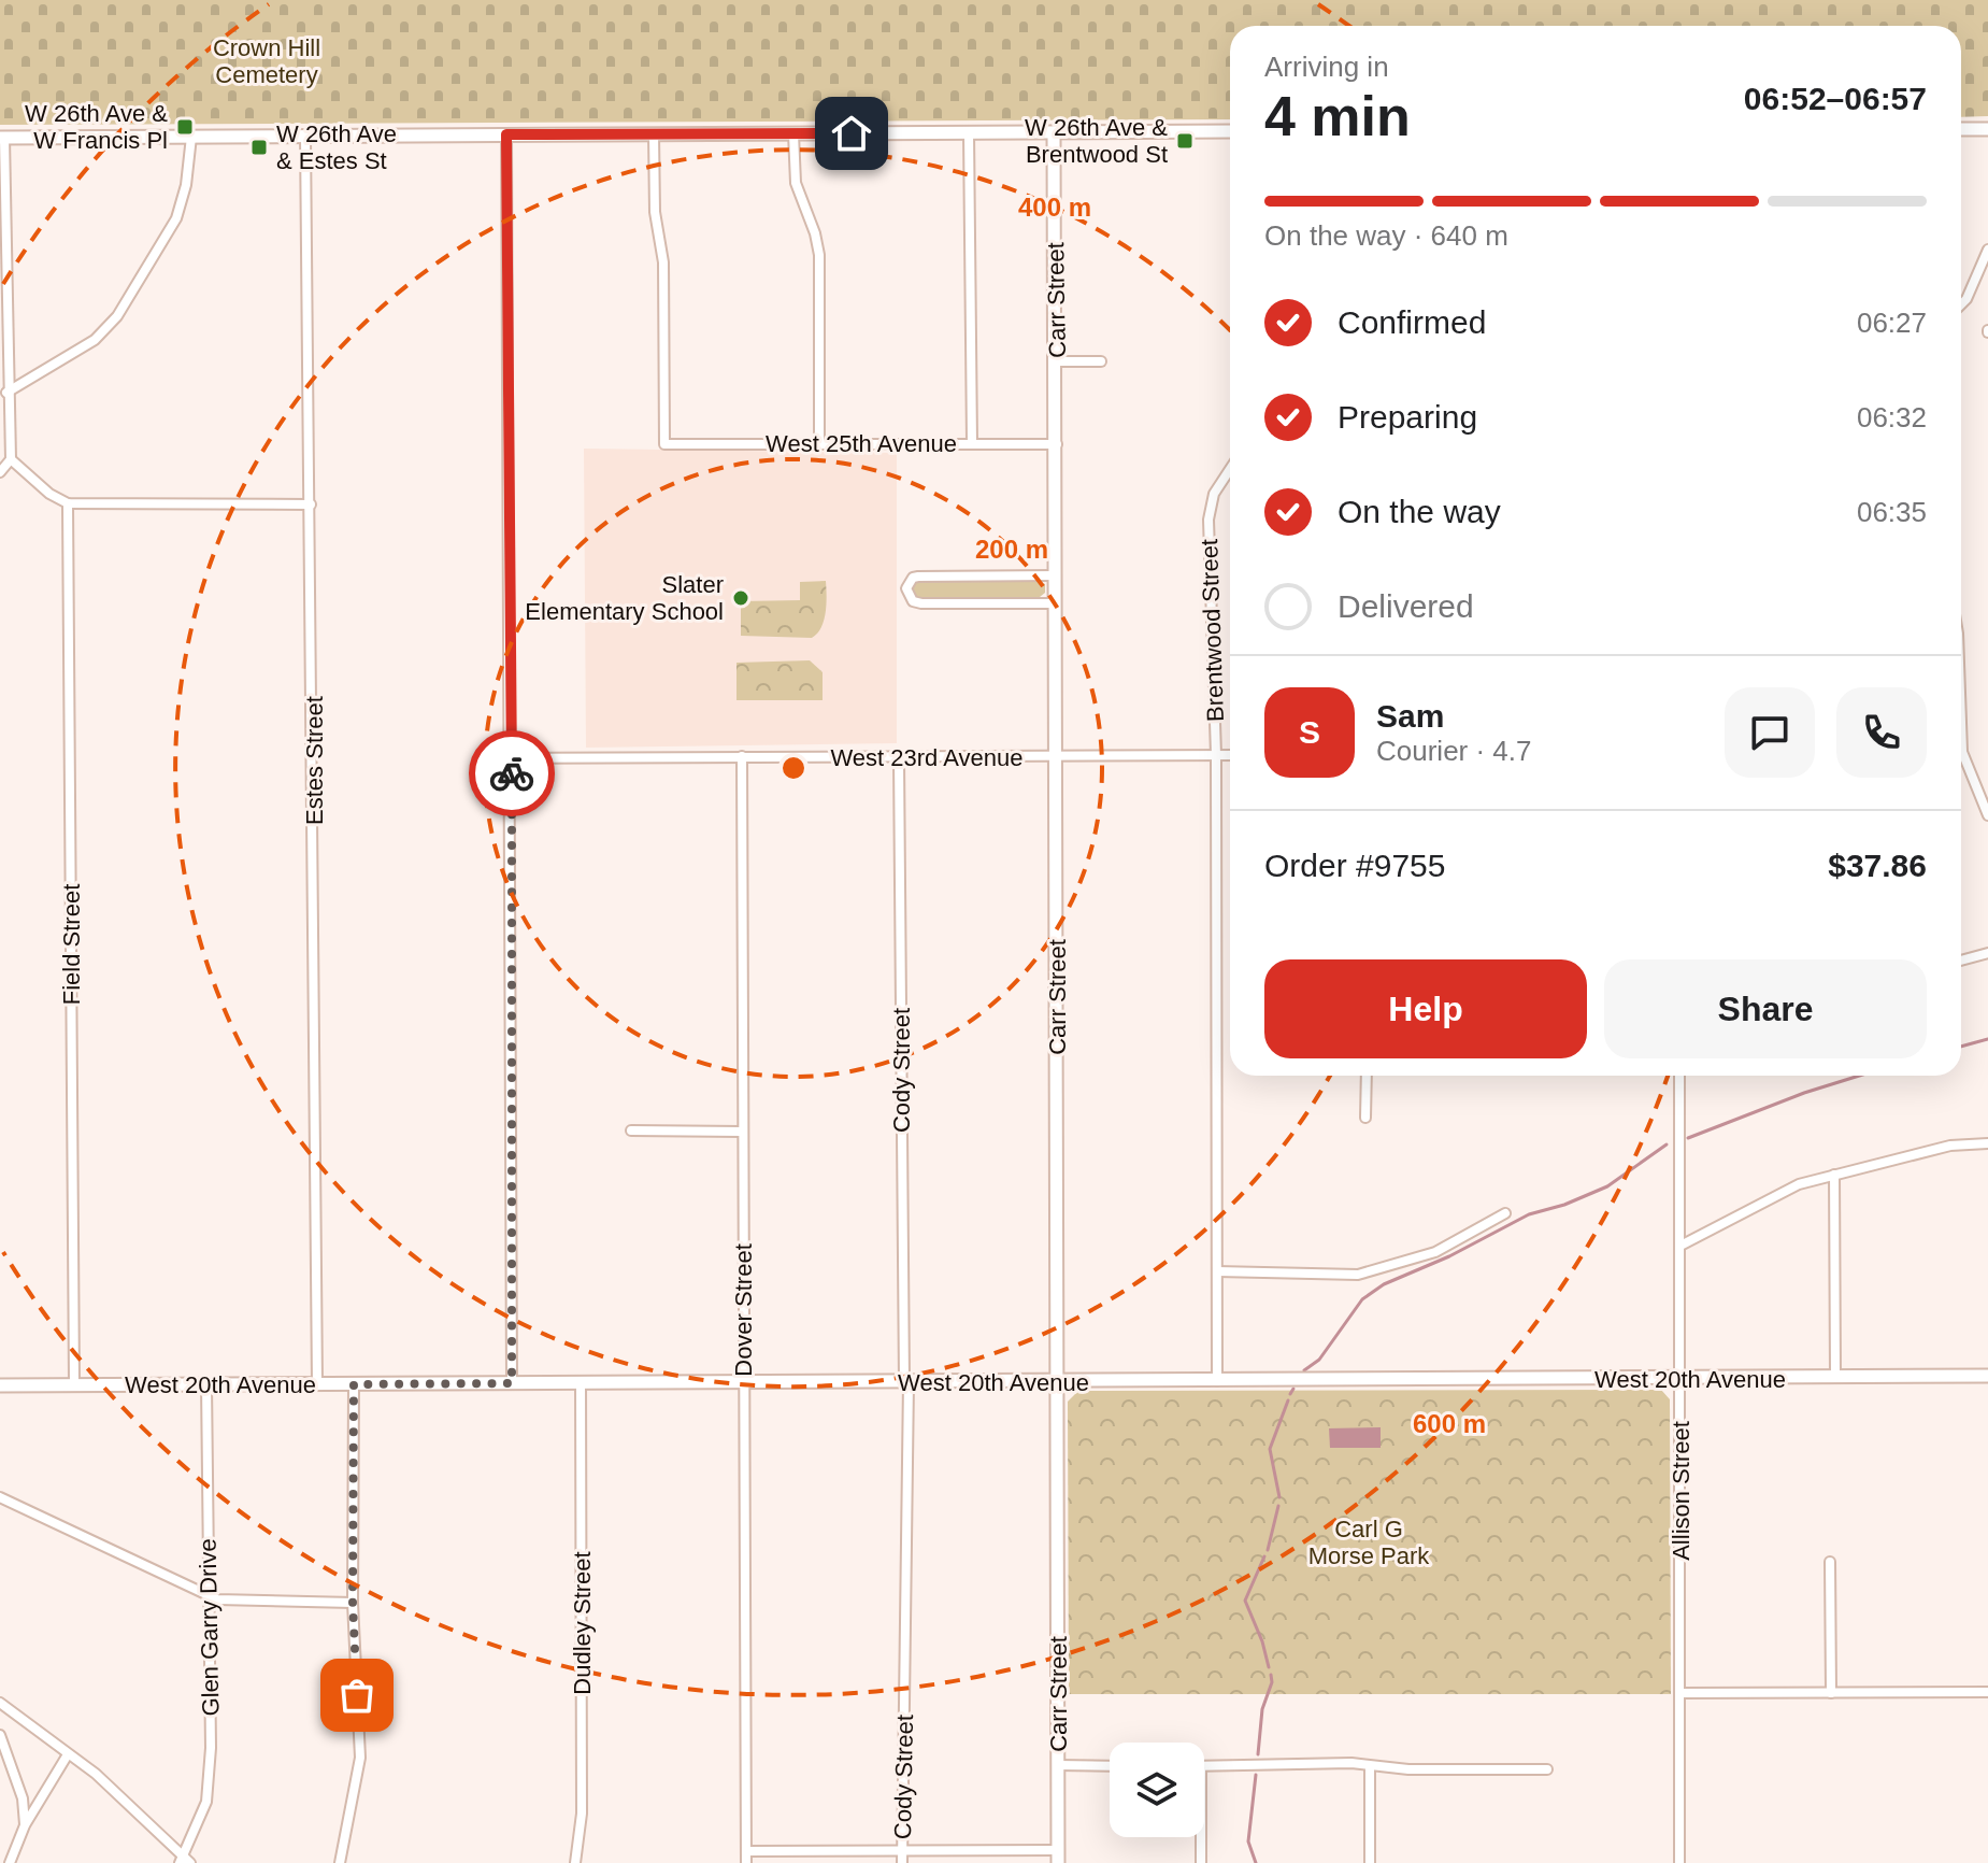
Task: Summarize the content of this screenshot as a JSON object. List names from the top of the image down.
{
  "streets": {
    "street": [
      "Carr Street",
      "West 25th Avenue",
      "Brentwood Street",
      "West 23rd Avenue",
      "Estes Street",
      "Field Street",
      "Cody Street",
      "Dover Street",
      "West 20th Avenue",
      "Allison Street",
      "Dudley Street",
      "Glen Garry Drive"
    ]
  },
  "crossings": [
    ["Carr Street", "West 25th Avenue"],
    ["Carr Street", "West 23rd Avenue"],
    ["Carr Street", "West 20th Avenue"],
    ["Brentwood Street", "West 23rd Avenue"],
    ["Brentwood Street", "West 20th Avenue"],
    ["West 23rd Avenue", "Cody Street"],
    ["West 23rd Avenue", "Dover Street"],
    ["Estes Street", "West 20th Avenue"],
    ["Field Street", "West 20th Avenue"],
    ["Cody Street", "West 20th Avenue"],
    ["Dover Street", "West 20th Avenue"],
    ["West 20th Avenue", "Allison Street"],
    ["West 20th Avenue", "Dudley Street"],
    ["West 20th Avenue", "Glen Garry Drive"]
  ],
  "parks": ["Crown Hill Cemetery", "Carl G Morse Park"],
  "places": {
    "transit": ["W 26th Ave & W Francis Pl", "W 26th Ave & Brentwood St", "W 26th Ave & Estes St"],
    "other": ["Slater Elementary School"]
  },
  "page": {
    "heading": ["4 min", "Arriving in", "06:52–06:57"],
    "panel": [
      "Sam",
      "Courier · 4.7",
      "Order #9755",
      "$37.86"
    ],
    "bar": "On the way · 640 m",
    "list": [
      ["Confirmed", "06:27"],
      ["Preparing", "06:32"],
      ["On the way", "06:35"],
      "Delivered"
    ],
    "round": "S",
    "buttons": ["Help", "Share"]
  },
  "rings": ["400 m", "200 m", "600 m"]
}
